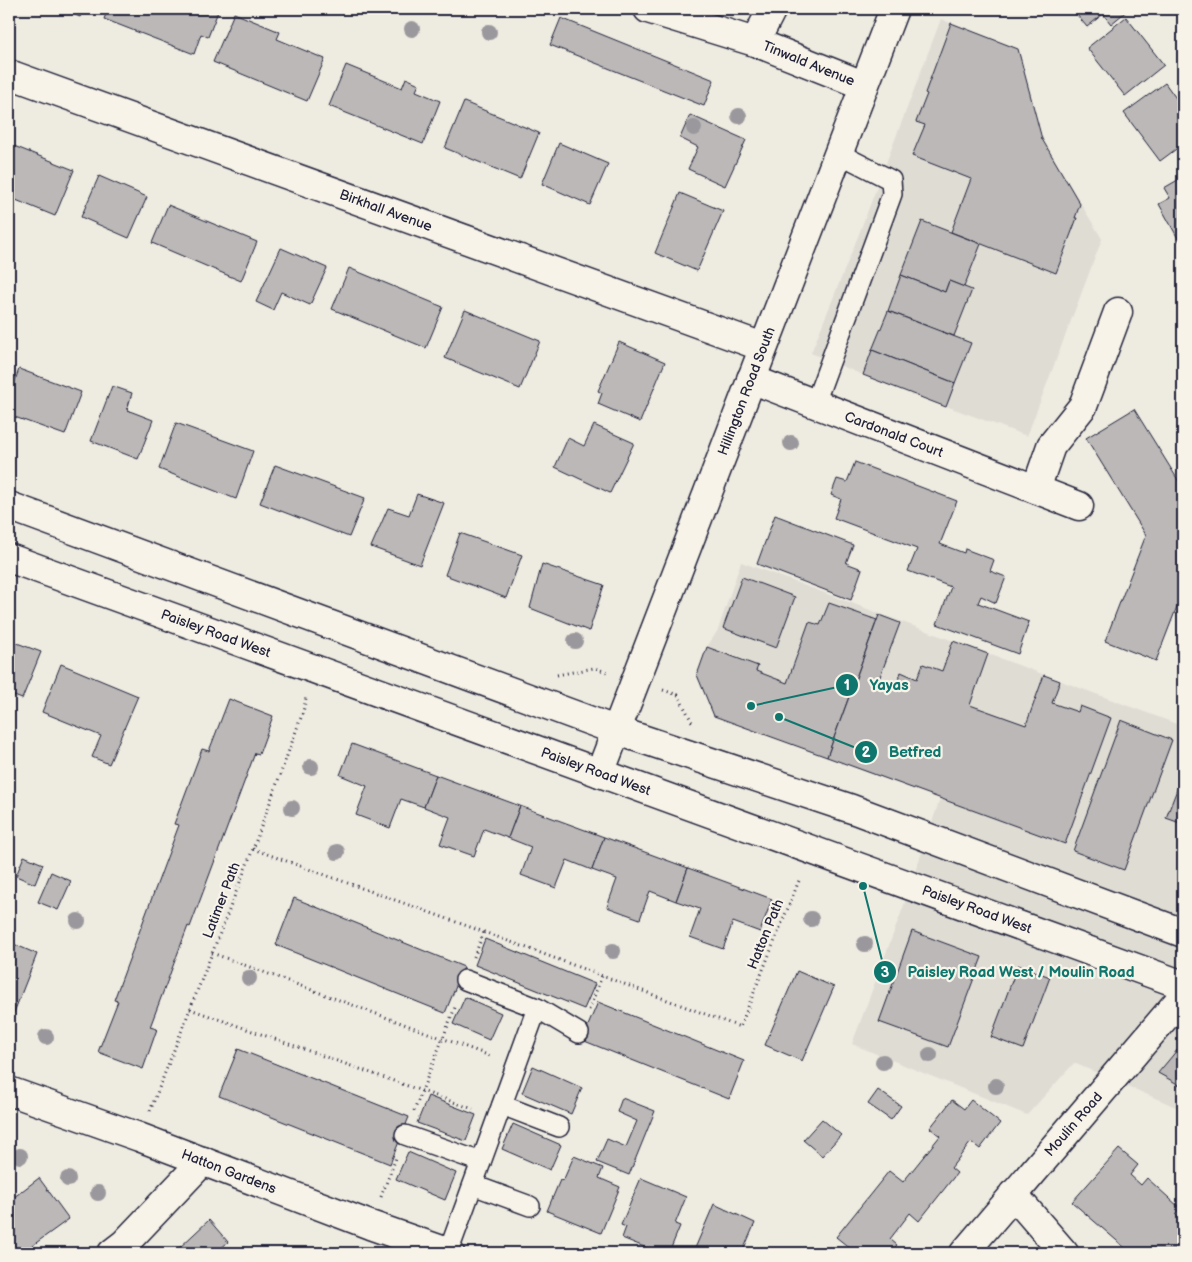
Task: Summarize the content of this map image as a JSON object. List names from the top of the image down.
{
  "streets": {
    "street": [
      "Tinwald Avenue",
      "Birkhall Avenue",
      "Hillington Road South",
      "Cardonald Court",
      "Paisley Road West",
      "Moulin Road",
      "Hatton Gardens"
    ],
    "path": ["Latimer Path", "Hatton Path"]
  },
  "crossings": [
    ["Tinwald Avenue", "Hillington Road South"],
    ["Birkhall Avenue", "Hillington Road South"],
    ["Hillington Road South", "Cardonald Court"],
    ["Hillington Road South", "Paisley Road West"],
    ["Paisley Road West", "Latimer Path"],
    ["Paisley Road West", "Hatton Path"],
    ["Latimer Path", "Hatton Gardens"]
  ],
  "places": ["Yayas", "Betfred", "Paisley Road West / Moulin Road"]
}
